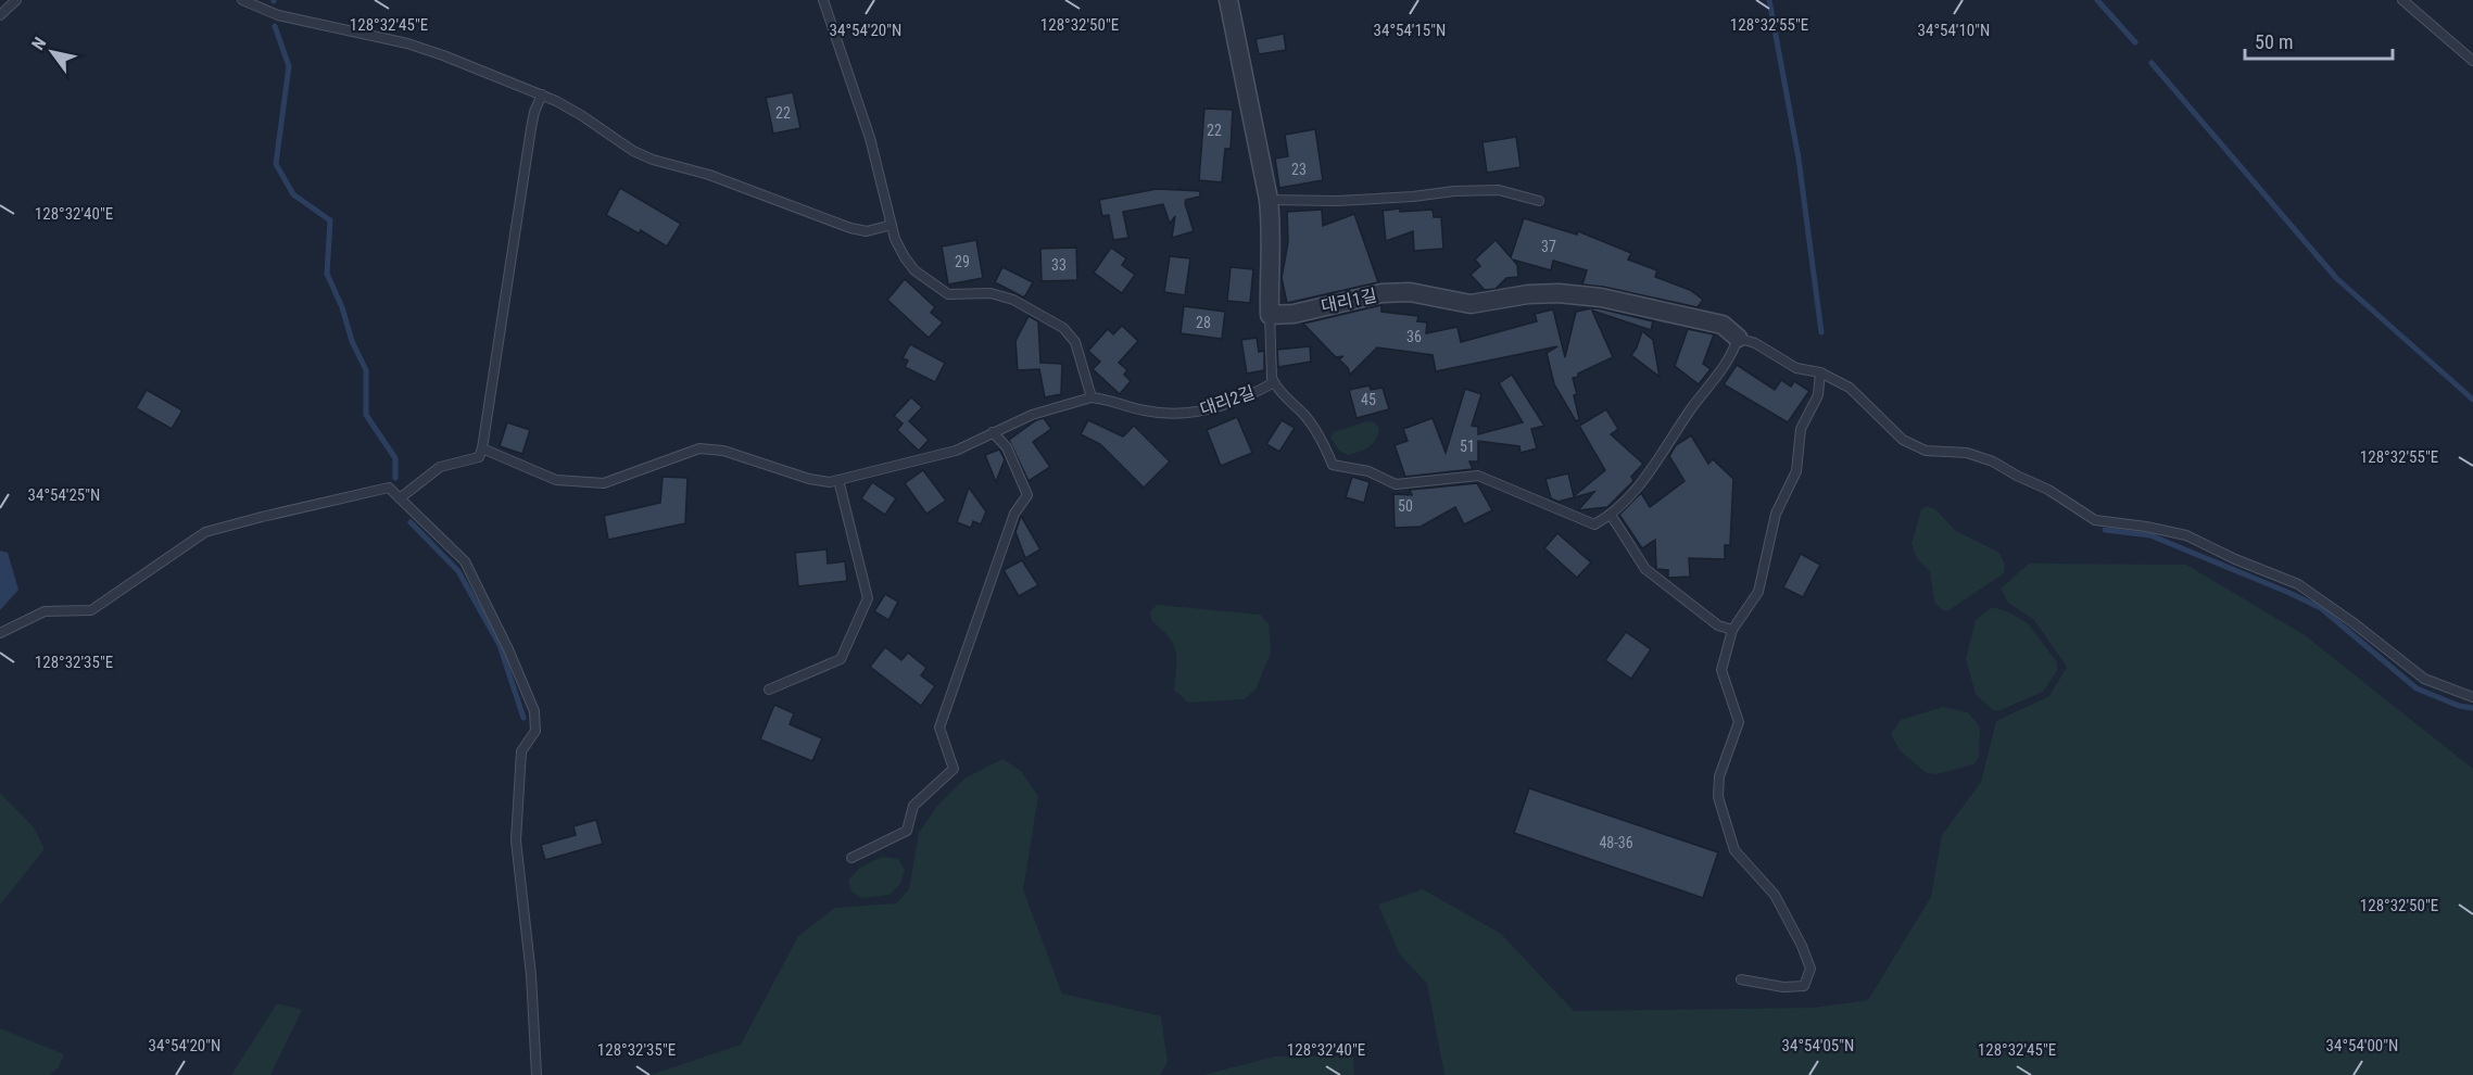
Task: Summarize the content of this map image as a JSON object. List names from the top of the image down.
{
  "streets": {
    "street": ["대리1길"],
    "lane": ["대리2길"]
  },
  "house_numbers": [
    "22",
    "22",
    "23",
    "37",
    "29",
    "33",
    "28",
    "36",
    "45",
    "51",
    "50",
    "48-36"
  ],
  "scale_bar": "50 m",
  "north": "top left",
  "coordinates": [
    "128°32'45\"E",
    "128°32'50\"E",
    "128°32'55\"E",
    "34°54'20\"N",
    "34°54'15\"N",
    "34°54'10\"N",
    "128°32'40\"E",
    "34°54'25\"N",
    "128°32'35\"E",
    "34°54'05\"N",
    "34°54'00\"N"
  ]
}
